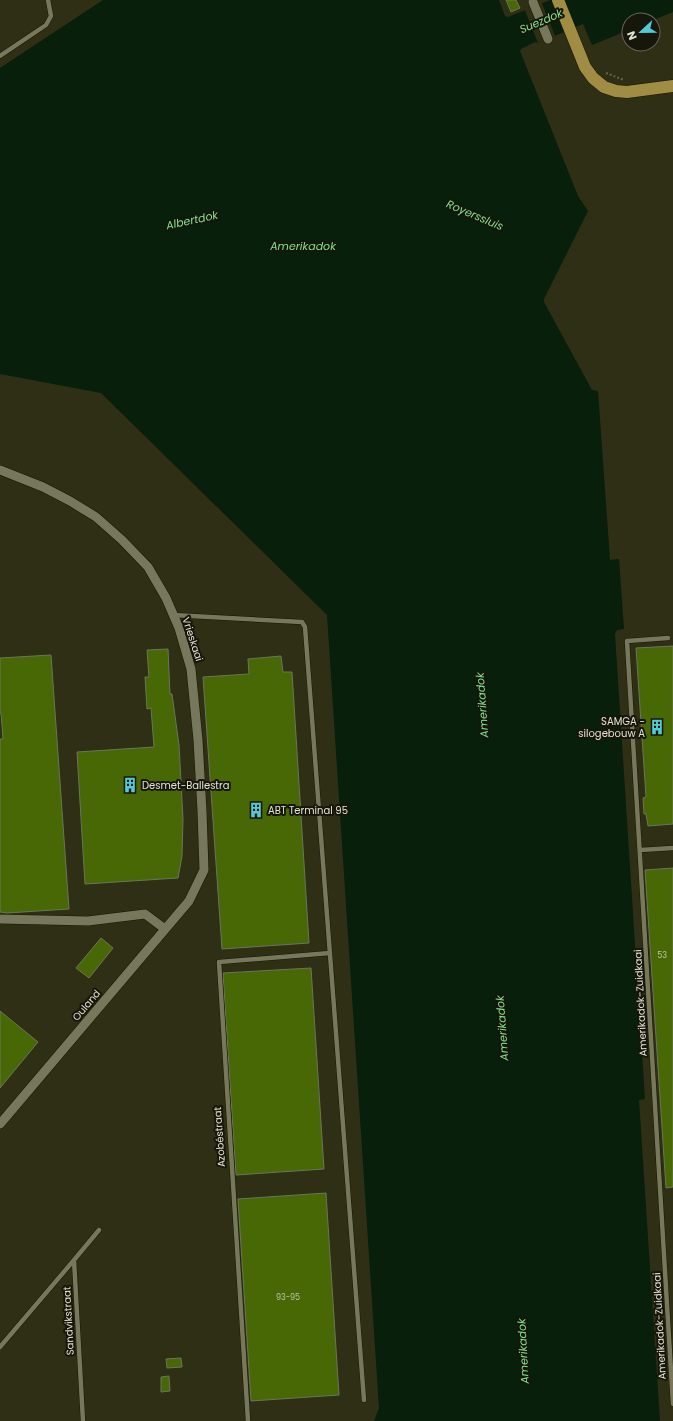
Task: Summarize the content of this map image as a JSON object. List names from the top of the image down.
{
  "streets": {
    "street": ["Vrieskaai", "Ouland"],
    "lane": ["Amerikadok-Zuidkaai", "Azobéstraat", "Sandvikstraat"]
  },
  "crossings": [
    ["Vrieskaai", "Ouland"]
  ],
  "water": [
    "Suezdok",
    "Royerssluis",
    "Albertdok",
    "Amerikadok"
  ],
  "places": {
    "building": ["SAMGA - silogebouw A", "Desmet-Ballestra", "ABT Terminal 95"]
  },
  "house_numbers": ["53", "93-95"],
  "north": "left"
}
